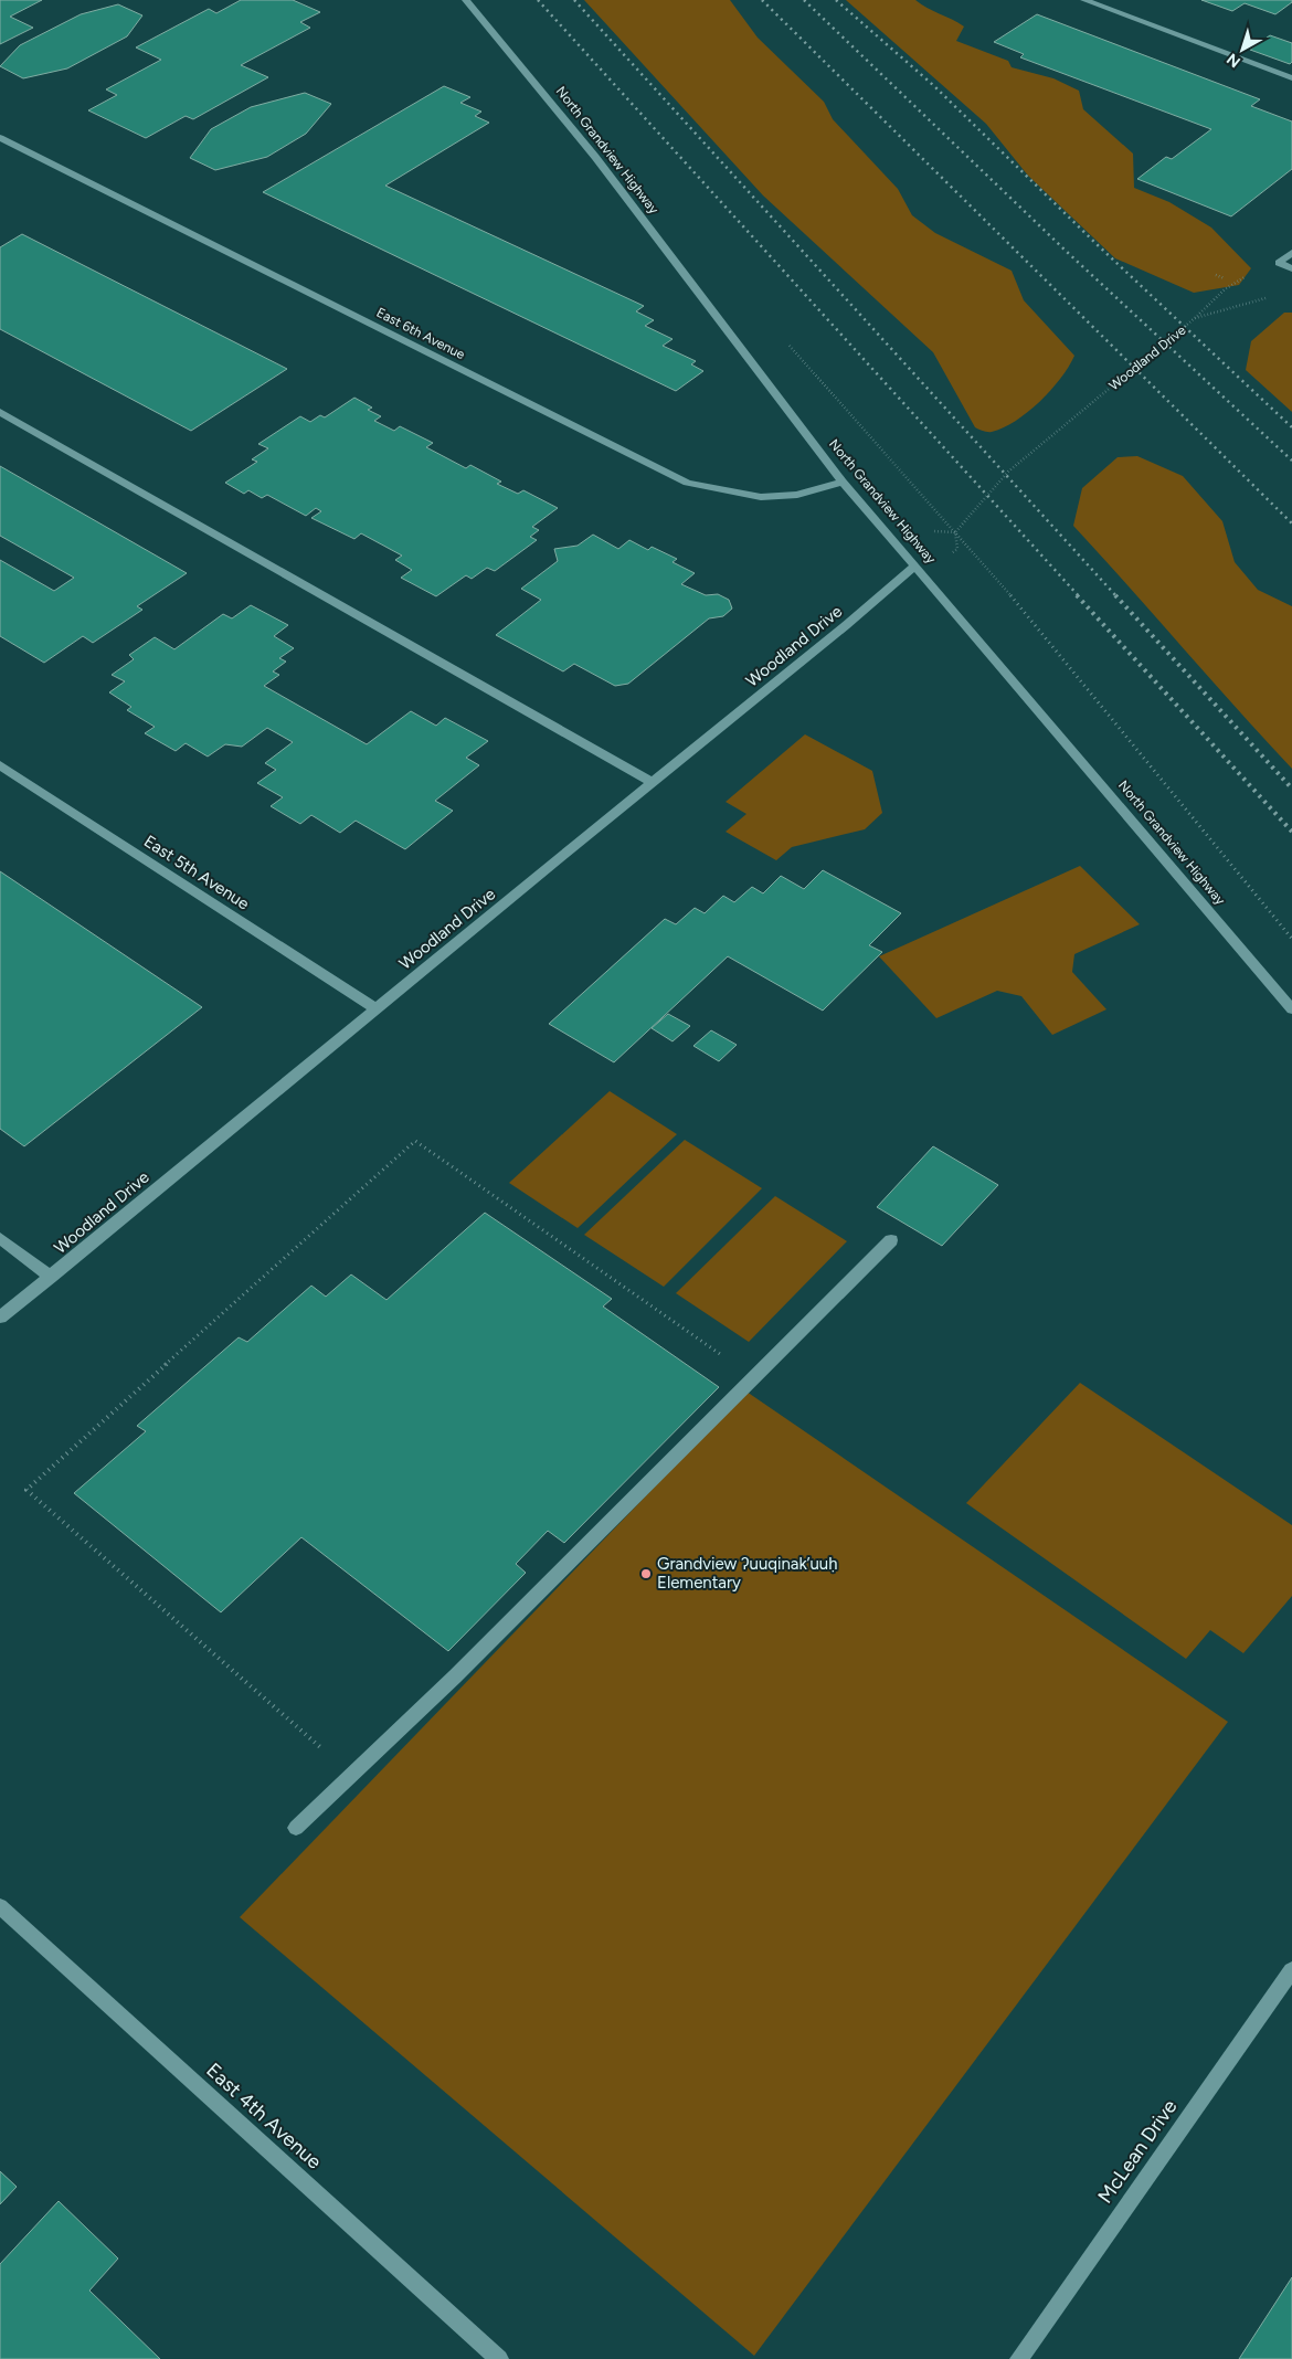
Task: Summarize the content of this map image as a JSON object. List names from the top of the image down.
{
  "streets": {
    "street": [
      "North Grandview Highway",
      "East 6th Avenue",
      "Woodland Drive",
      "East 5th Avenue",
      "East 4th Avenue",
      "McLean Drive"
    ]
  },
  "crossings": [
    ["North Grandview Highway", "East 6th Avenue"],
    ["North Grandview Highway", "Woodland Drive"],
    ["Woodland Drive", "East 5th Avenue"]
  ],
  "places": ["Grandview ʔuuqinak’uuḥ Elementary"],
  "north": "bottom left"
}
